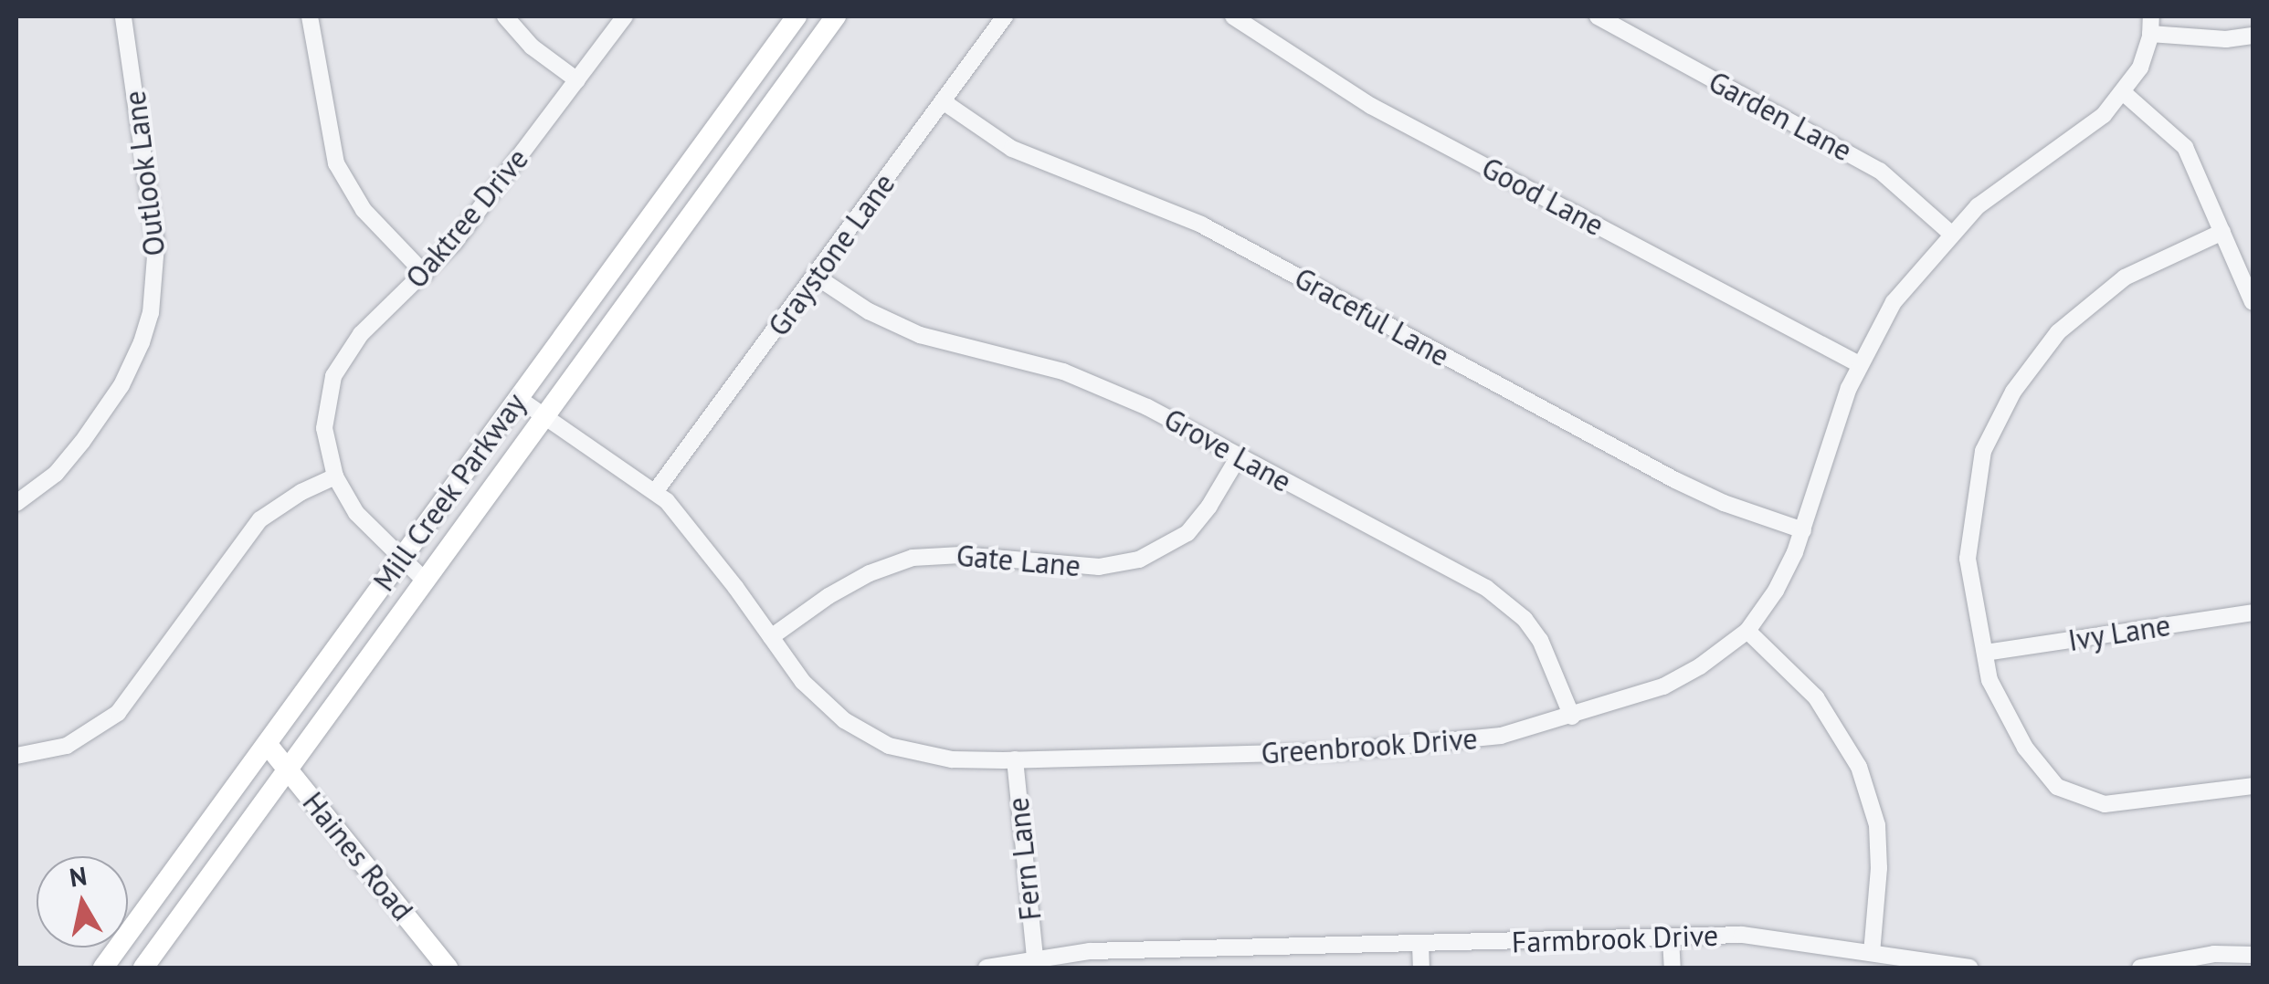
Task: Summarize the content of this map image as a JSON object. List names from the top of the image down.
{
  "streets": {
    "main road": ["Mill Creek Parkway", "Haines Road"],
    "street": [
      "Garden Lane",
      "Outlook Lane",
      "Good Lane",
      "Oaktree Drive",
      "Graystone Lane",
      "Graceful Lane",
      "Grove Lane",
      "Gate Lane",
      "Ivy Lane",
      "Greenbrook Drive",
      "Fern Lane",
      "Farmbrook Drive"
    ]
  },
  "crossings": [
    ["Garden Lane", "Greenbrook Drive"],
    ["Good Lane", "Greenbrook Drive"],
    ["Oaktree Drive", "Mill Creek Parkway"],
    ["Graystone Lane", "Graceful Lane"],
    ["Graystone Lane", "Grove Lane"],
    ["Graystone Lane", "Greenbrook Drive"],
    ["Graceful Lane", "Greenbrook Drive"],
    ["Grove Lane", "Gate Lane"],
    ["Grove Lane", "Greenbrook Drive"],
    ["Mill Creek Parkway", "Greenbrook Drive"],
    ["Mill Creek Parkway", "Haines Road"],
    ["Gate Lane", "Greenbrook Drive"],
    ["Greenbrook Drive", "Fern Lane"],
    ["Fern Lane", "Farmbrook Drive"]
  ],
  "north": "top"
}
